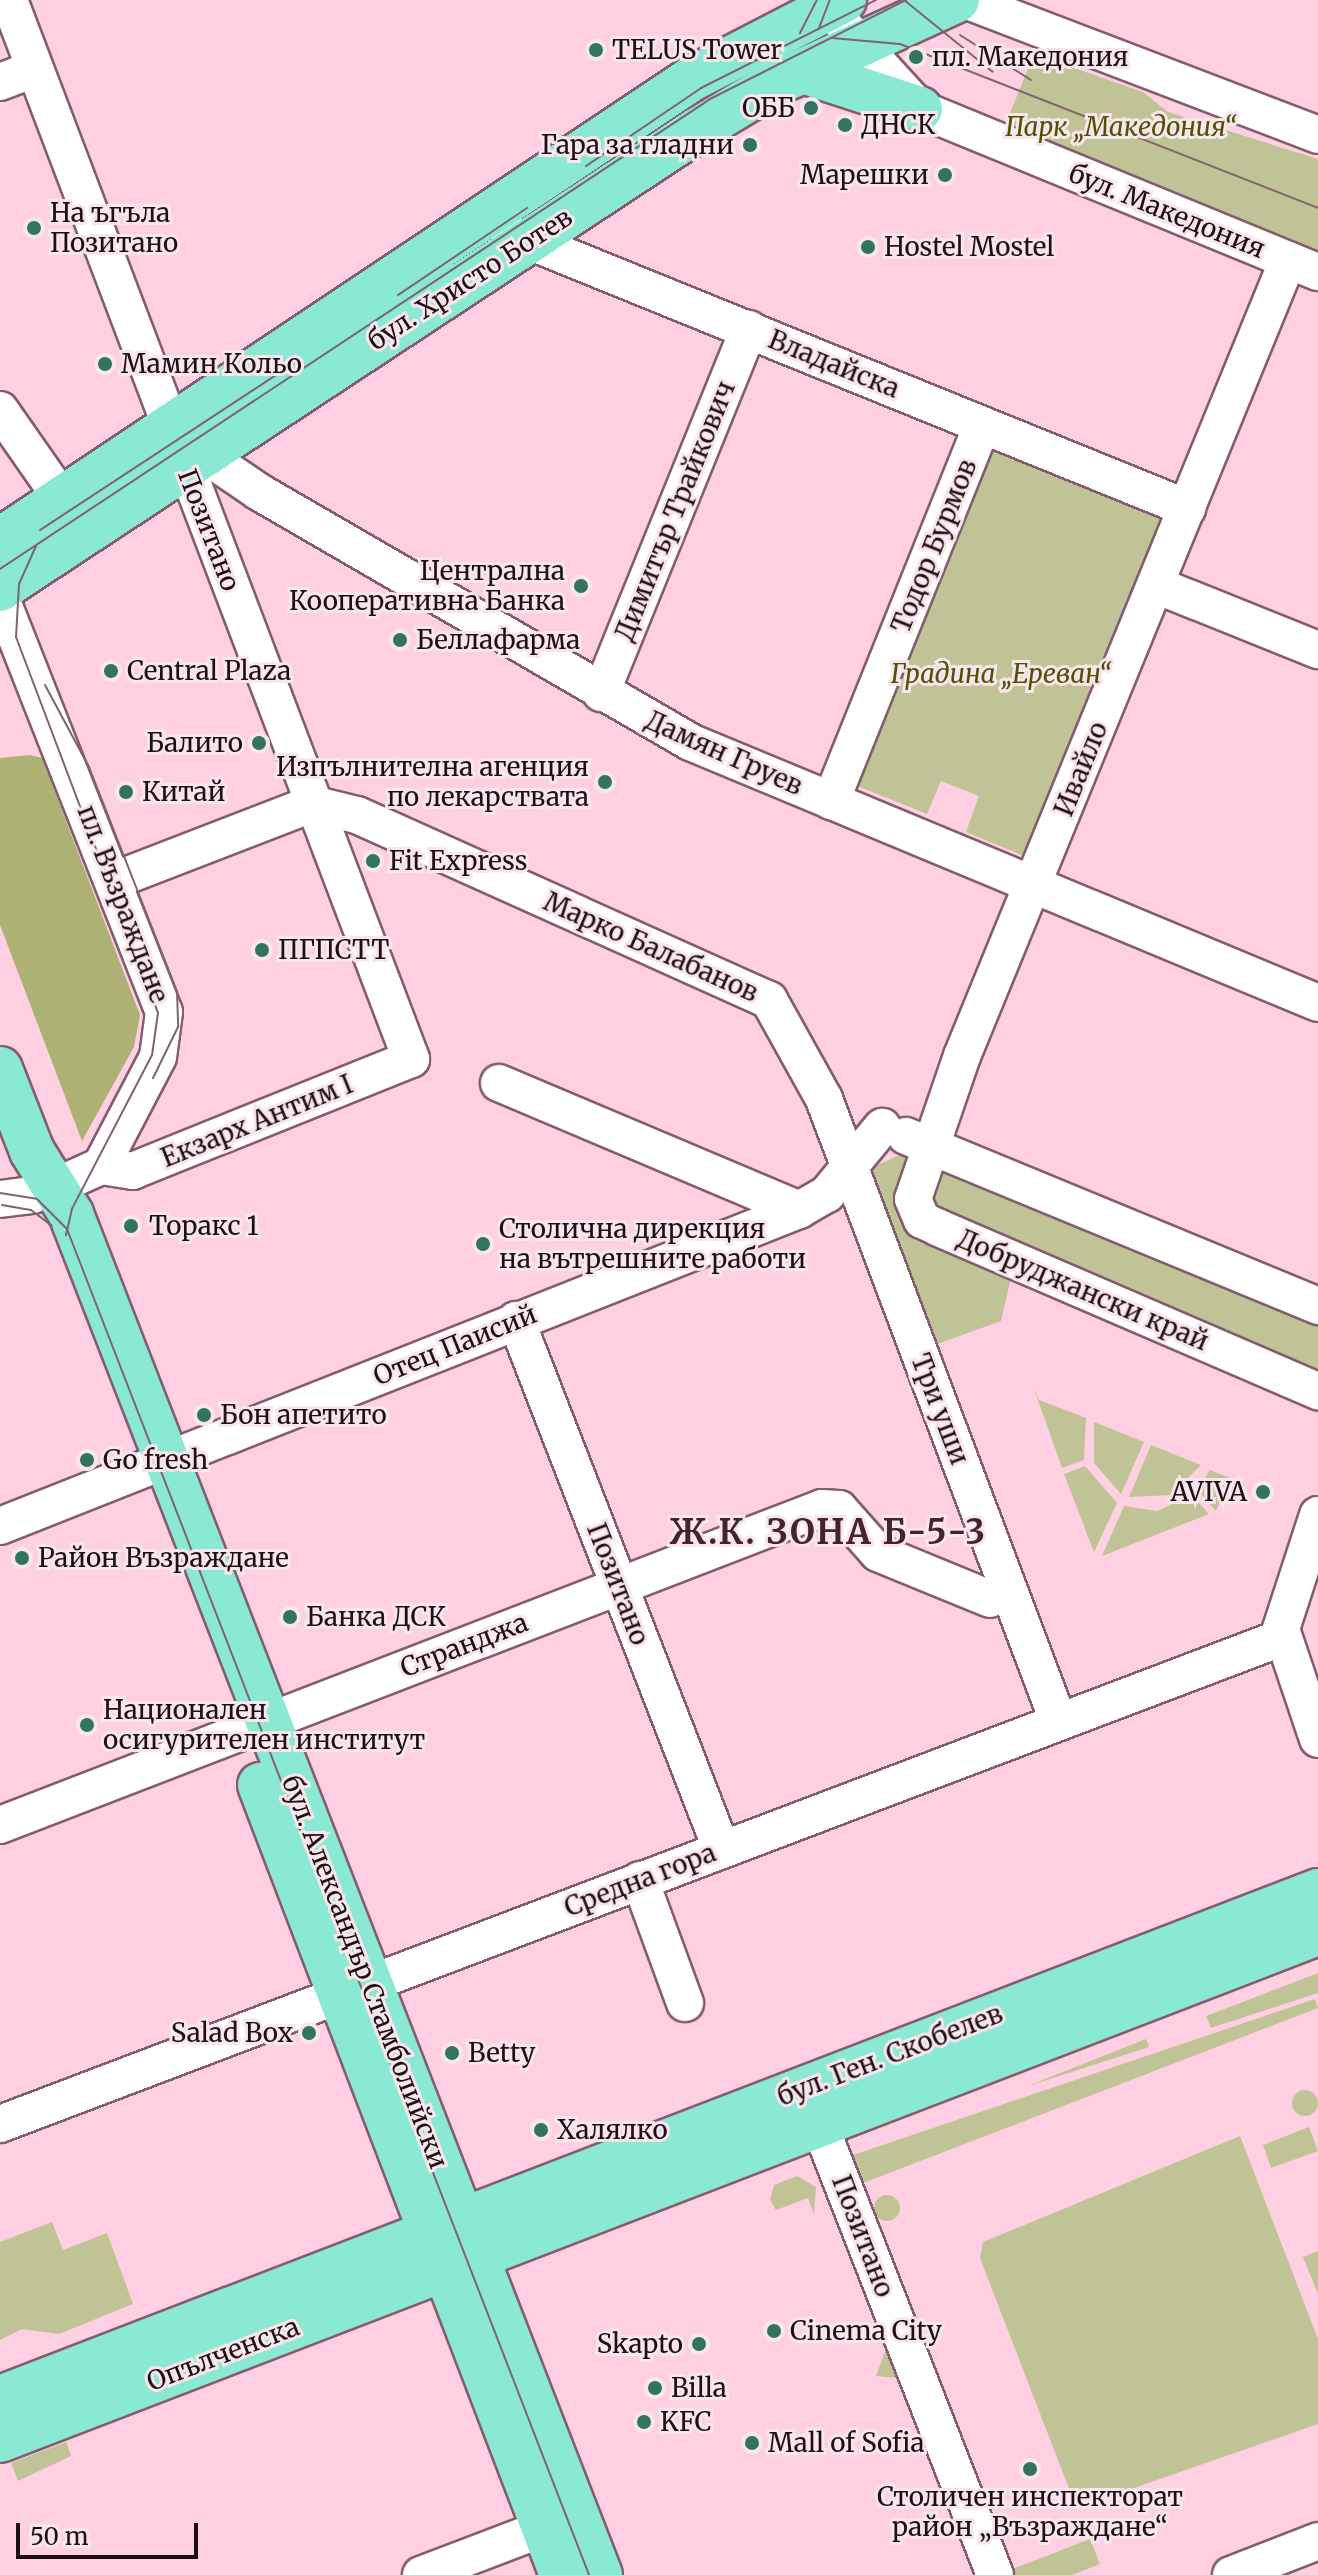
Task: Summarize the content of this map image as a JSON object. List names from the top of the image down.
{
  "streets": {
    "main road": [
      "бул. Христо Ботев",
      "бул. Александър Стамболийски",
      "бул. Ген. Скобелев",
      "Опълченска"
    ],
    "street": [
      "бул. Македония",
      "Владайска",
      "Димитър Трайкович",
      "Позитано",
      "Тодор Бурмов",
      "Дамян Груев",
      "Ивайло",
      "пл. Възраждане",
      "Марко Балабанов",
      "Екзарх Антим I",
      "Добруджански край",
      "Отец Паисий",
      "Три уши",
      "Странджа",
      "Средна гора"
    ]
  },
  "crossings": [
    ["бул. Македония", "бул. Христо Ботев"],
    ["бул. Македония", "Ивайло"],
    ["бул. Христо Ботев", "Владайска"],
    ["бул. Христо Ботев", "Позитано"],
    ["бул. Христо Ботев", "Дамян Груев"],
    ["Владайска", "Димитър Трайкович"],
    ["Владайска", "Тодор Бурмов"],
    ["Владайска", "Ивайло"],
    ["Димитър Трайкович", "Дамян Груев"],
    ["Позитано", "Дамян Груев"],
    ["Позитано", "Марко Балабанов"],
    ["Позитано", "Екзарх Антим I"],
    ["Позитано", "Отец Паисий"],
    ["Позитано", "Странджа"],
    ["Позитано", "Средна гора"],
    ["Позитано", "бул. Ген. Скобелев"],
    ["Тодор Бурмов", "Дамян Груев"],
    ["Дамян Груев", "Ивайло"],
    ["Ивайло", "Добруджански край"],
    ["пл. Възраждане", "Екзарх Антим I"],
    ["Марко Балабанов", "Три уши"],
    ["Отец Паисий", "Три уши"],
    ["Отец Паисий", "бул. Александър Стамболийски"],
    ["Три уши", "Средна гора"],
    ["Странджа", "бул. Александър Стамболийски"],
    ["Средна гора", "бул. Александър Стамболийски"],
    ["бул. Александър Стамболийски", "бул. Ген. Скобелев"],
    ["бул. Александър Стамболийски", "Опълченска"],
    ["бул. Ген. Скобелев", "Опълченска"]
  ],
  "districts": ["Ж.К. ЗОНА Б-5-3"],
  "parks": ["Парк „Македония“", "Градина „Ереван“"],
  "places": [
    "TELUS Tower",
    "пл. Македония",
    "ОББ",
    "ДНСК",
    "Гара за гладни",
    "Марешки",
    "На ъгъла Позитано",
    "Hostel Mostel",
    "Мамин Кольо",
    "Централна Кооперативна Банка",
    "Беллафарма",
    "Central Plaza",
    "Балито",
    "Изпълнителна агенция по лекарствата",
    "Китай",
    "Fit Express",
    "ПГПСТТ",
    "Торакс 1",
    "Столична дирекция на вътрешните работи",
    "Бон апетито",
    "Go fresh",
    "AVIVA",
    "Район Възраждане",
    "Банка ДСК",
    "Национален осигурителен институт",
    "Salad Box",
    "Betty",
    "Халялко",
    "Cinema City",
    "Skapto",
    "Billa",
    "KFC",
    "Mall of Sofia",
    "Столичен инспекторат район „Възраждане“"
  ],
  "scale_bar": "50 m"
}
